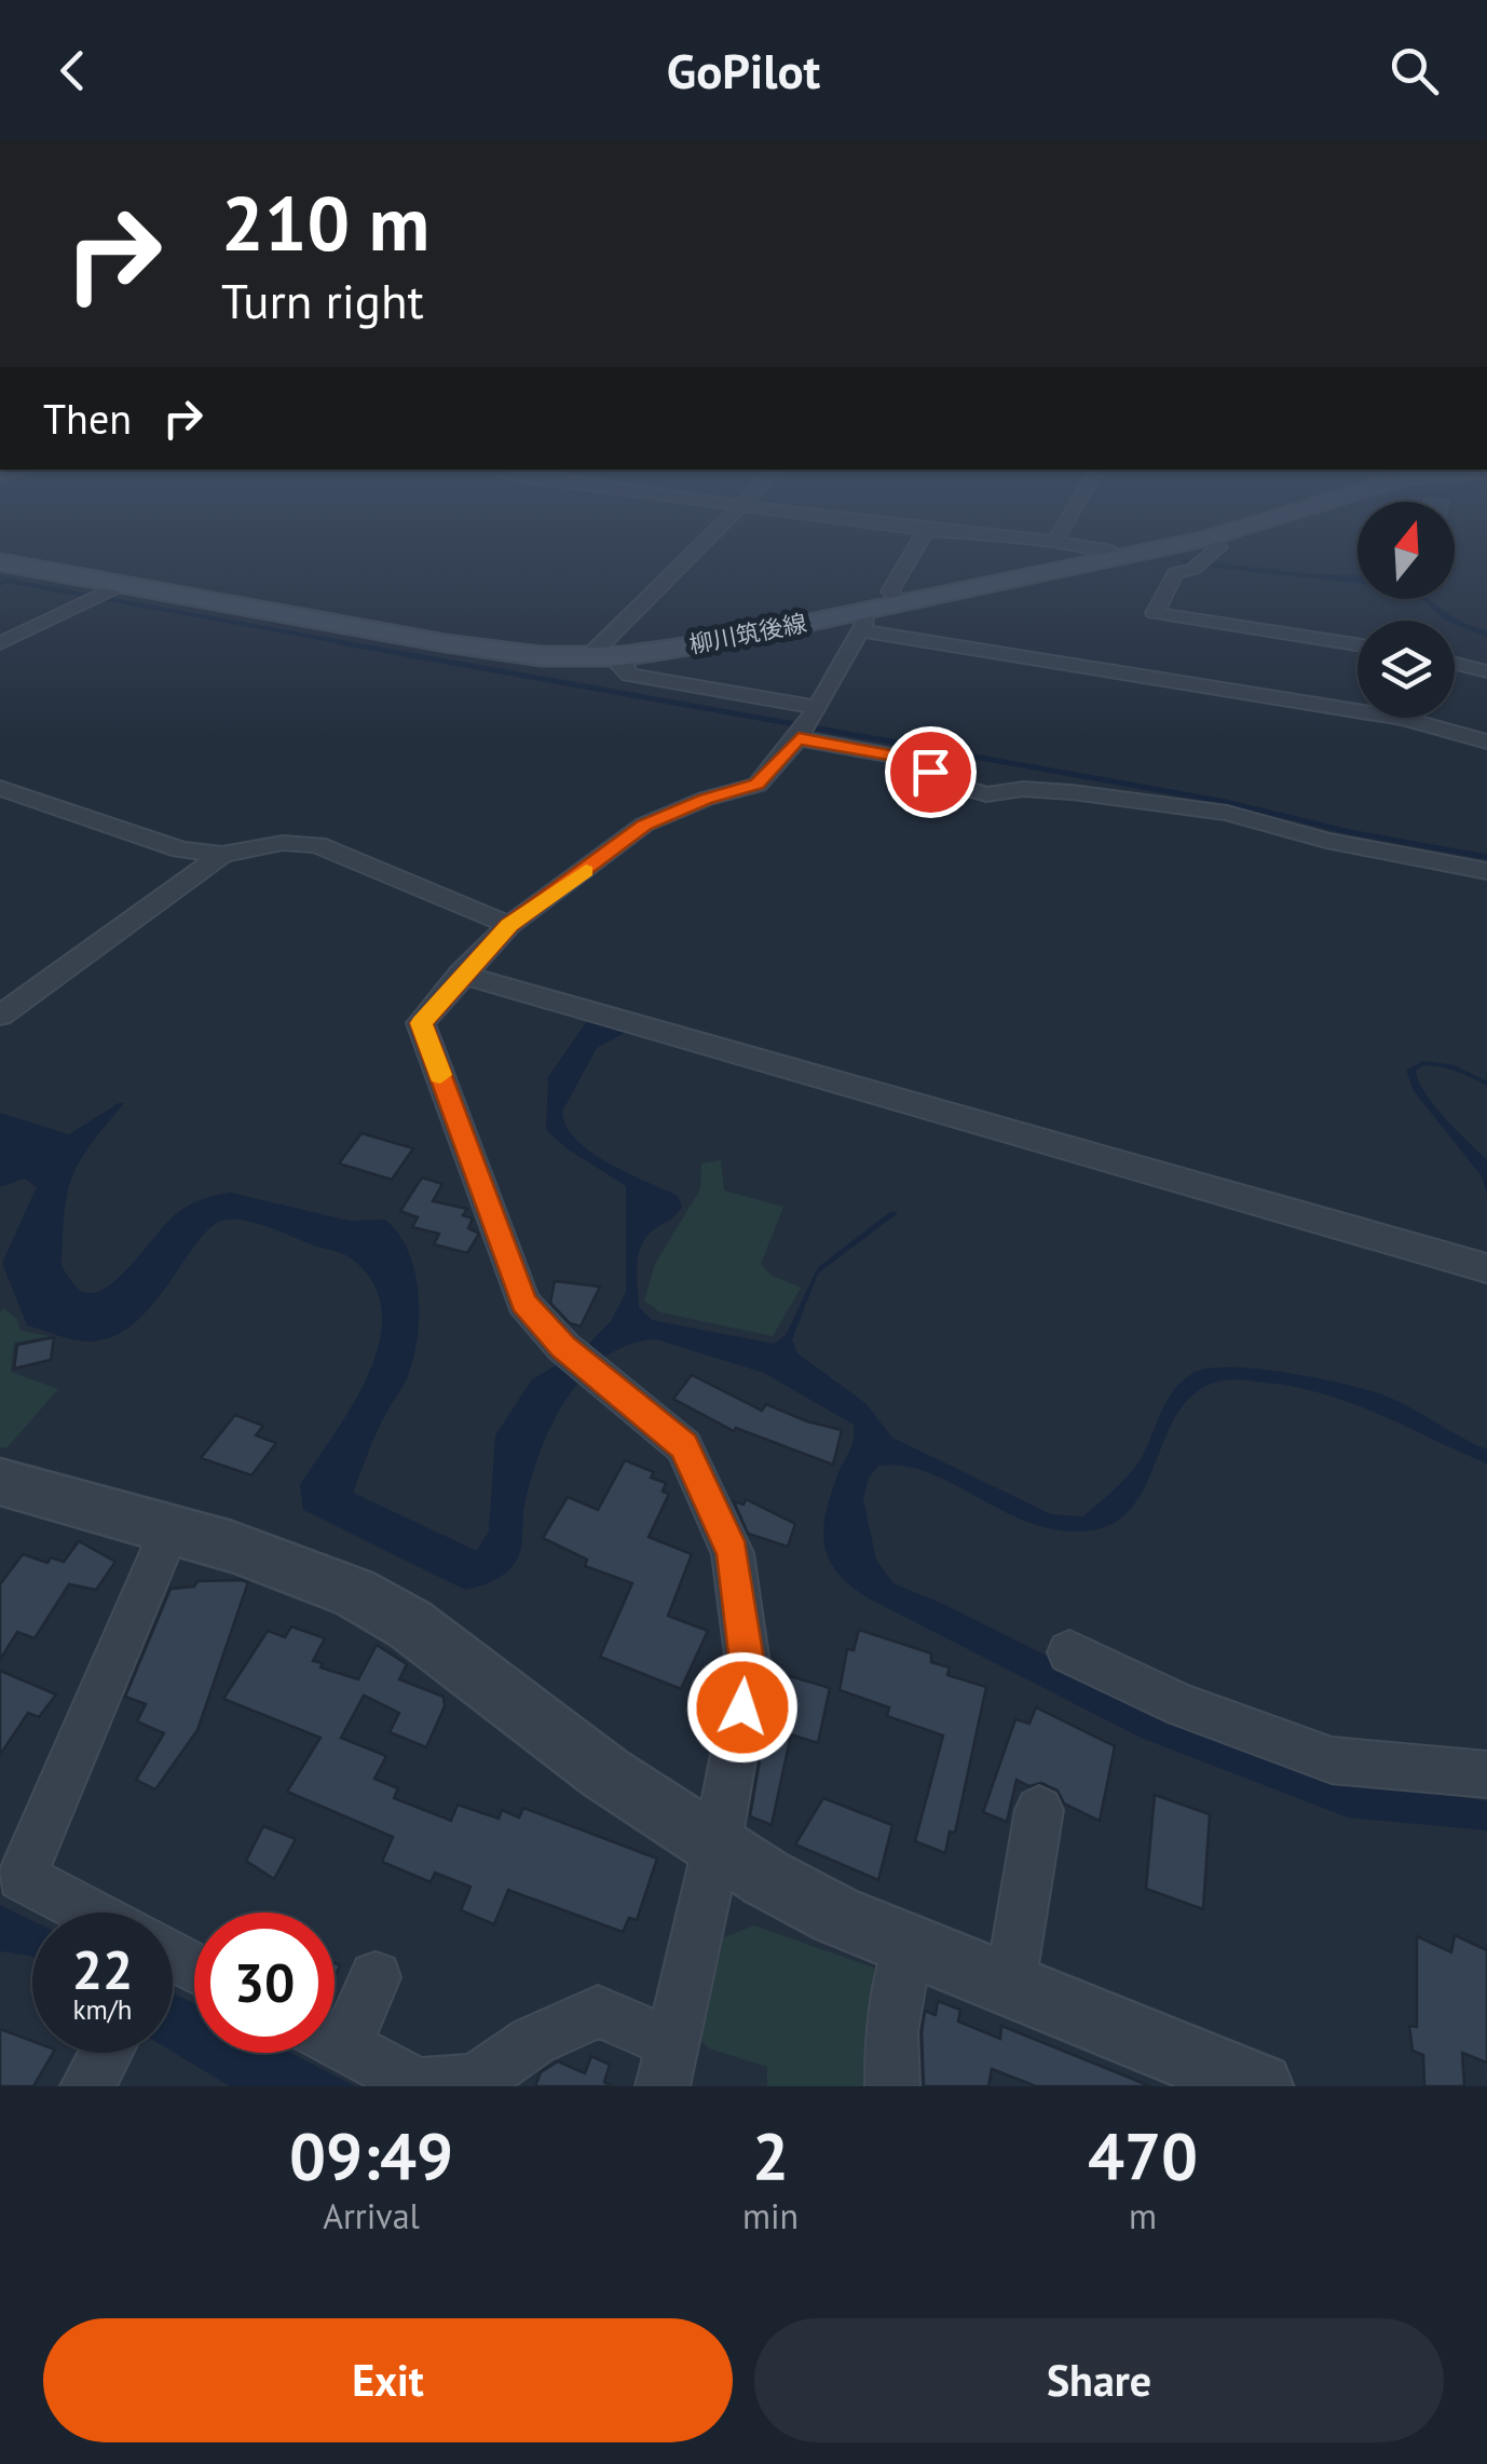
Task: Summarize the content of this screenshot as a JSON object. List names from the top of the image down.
{
  "streets": {
    "main road": ["柳川筑後線"]
  },
  "north": "top",
  "page": {
    "header": "GoPilot",
    "turn": ["210 m", "Turn right"],
    "then": "Then",
    "speed": "22 km/h",
    "limit": "30",
    "eta": [
      "09:49",
      "Arrival",
      "2",
      "min",
      "470",
      "m"
    ],
    "buttons": ["Exit", "Share"]
  }
}
